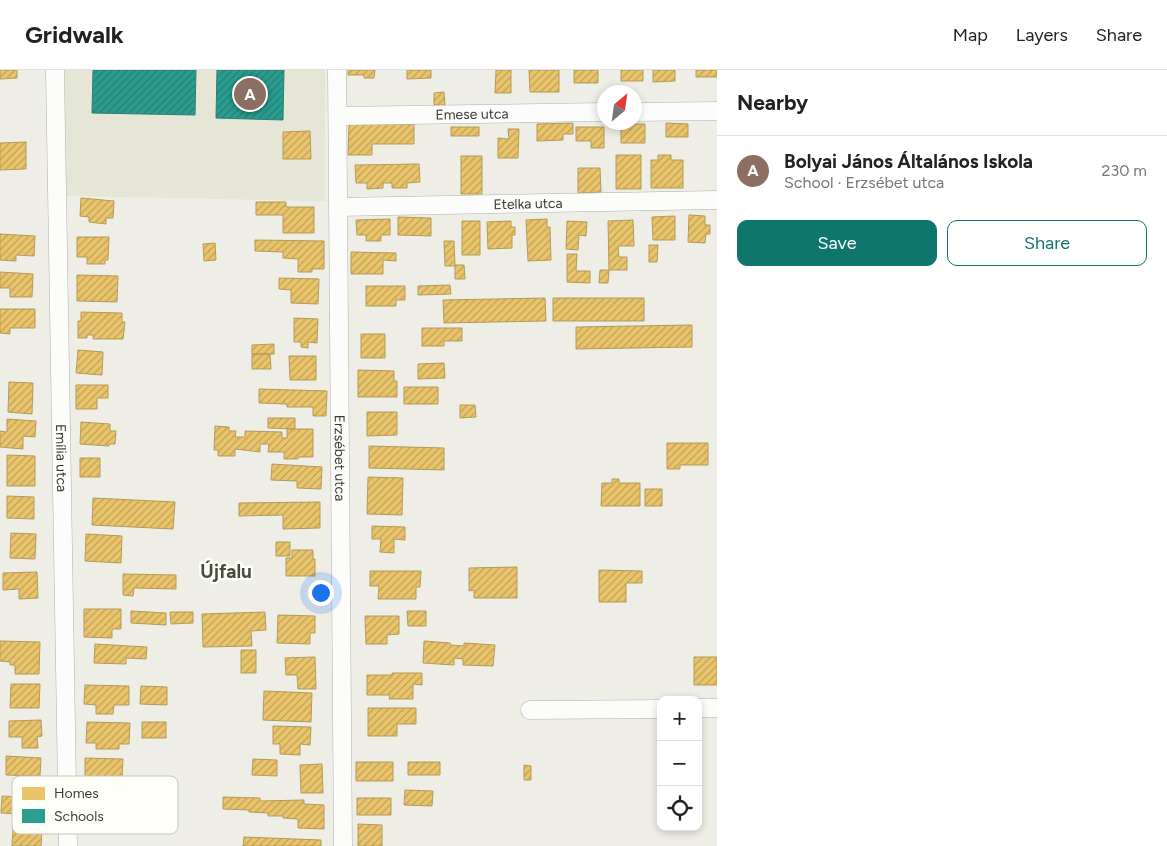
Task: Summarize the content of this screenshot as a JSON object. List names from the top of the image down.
{
  "streets": {
    "street": [
      "Emese utca",
      "Etelka utca",
      "Emília utca",
      "Erzsébet utca"
    ]
  },
  "crossings": [
    ["Emese utca", "Erzsébet utca"],
    ["Etelka utca", "Erzsébet utca"]
  ],
  "districts": ["Újfalu"],
  "legend": ["Homes", "Schools"],
  "north": "top right",
  "page": {
    "header": "Gridwalk",
    "nav": ["Map", "Layers", "Share"],
    "heading": "Nearby",
    "pins": "A",
    "list": [
      {
        "mark": "A",
        "name": "Bolyai János Általános Iskola",
        "note": "School · Erzsébet utca",
        "value": "230 m"
      }
    ],
    "buttons": ["Save", "Share"],
    "map_buttons": ["+", "−"]
  }
}
